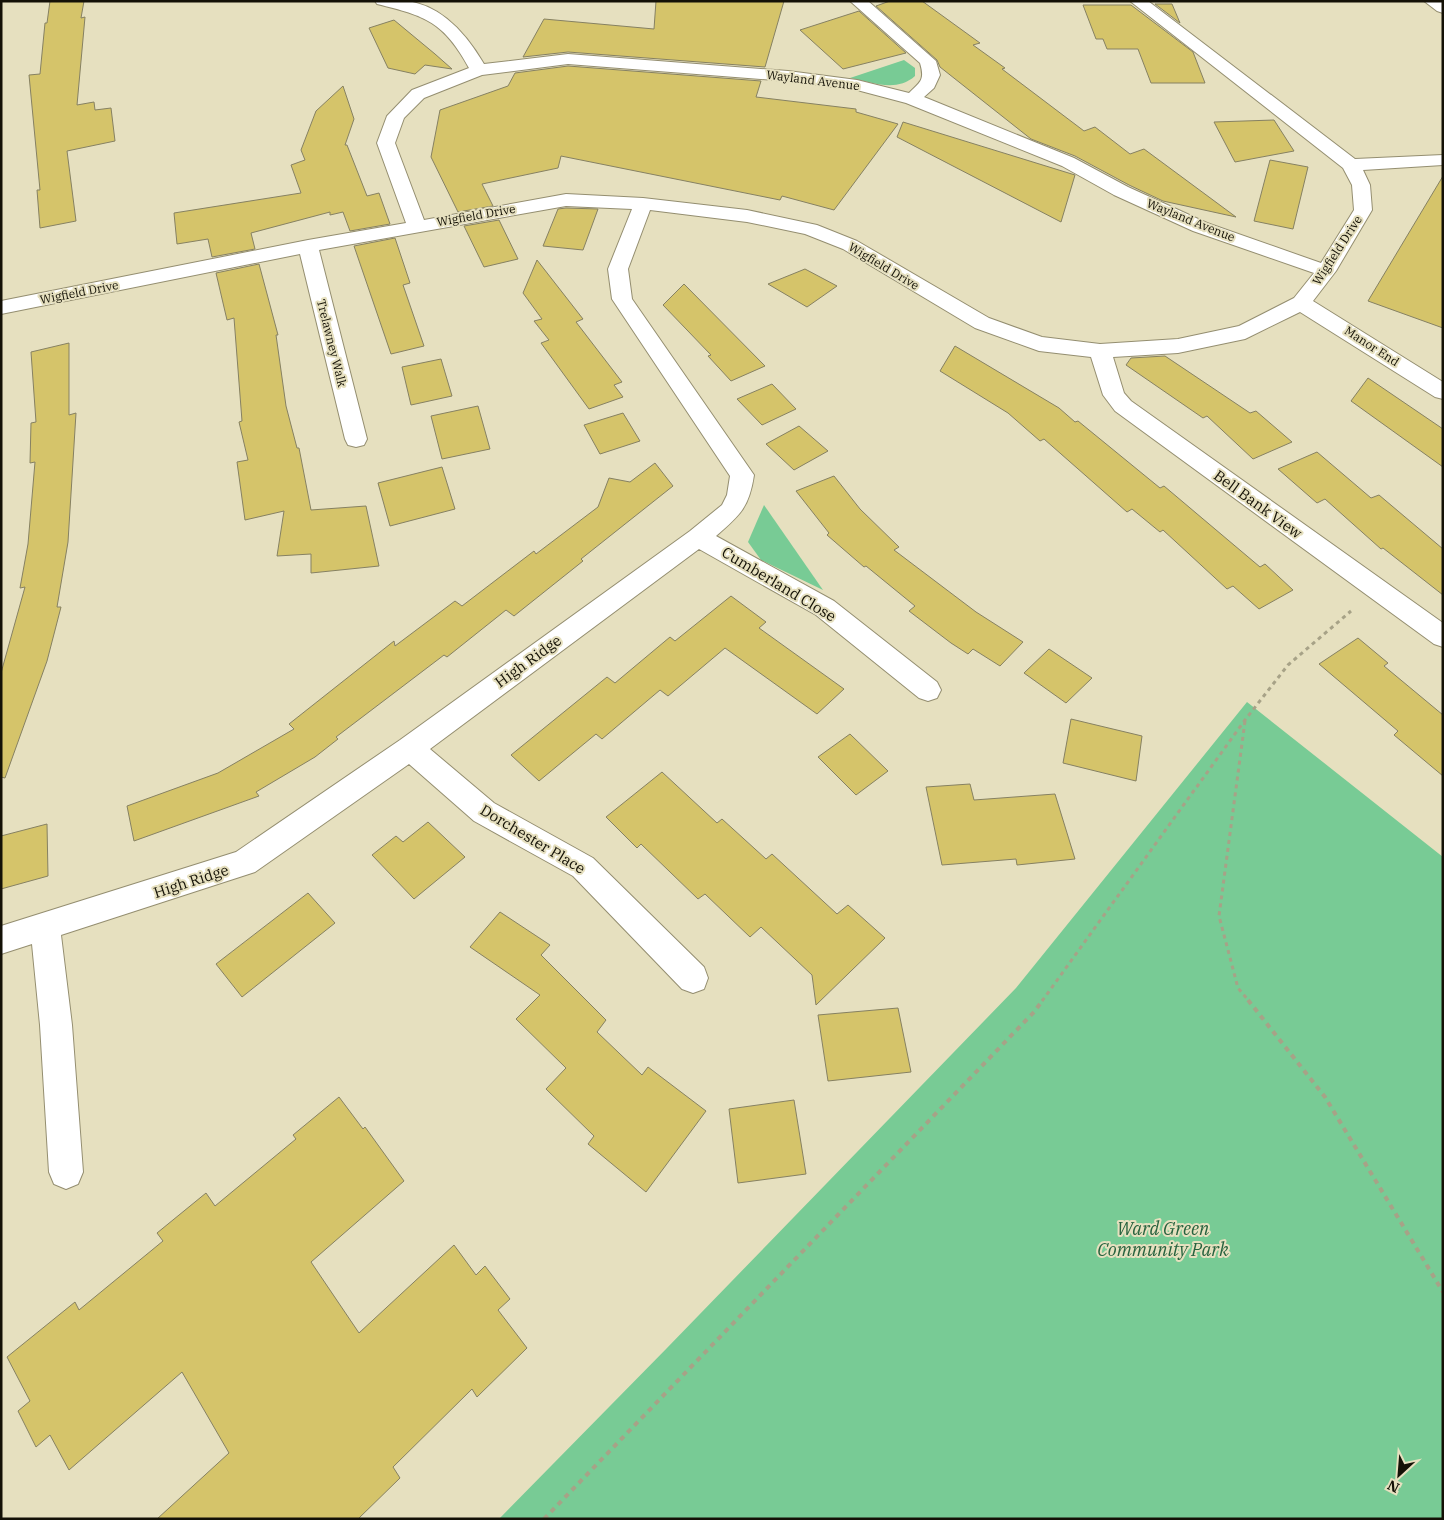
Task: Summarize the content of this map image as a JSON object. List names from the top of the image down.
{
  "streets": {
    "street": [
      "Wayland Avenue",
      "Wigfield Drive",
      "Trelawney Walk",
      "Manor End",
      "Bell Bank View",
      "Cumberland Close",
      "High Ridge",
      "Dorchester Place"
    ]
  },
  "crossings": [
    ["Wayland Avenue", "Wigfield Drive"],
    ["Wigfield Drive", "Trelawney Walk"],
    ["Wigfield Drive", "Manor End"],
    ["Wigfield Drive", "Bell Bank View"],
    ["Wigfield Drive", "High Ridge"],
    ["Cumberland Close", "High Ridge"],
    ["High Ridge", "Dorchester Place"]
  ],
  "parks": ["Ward Green Community Park"],
  "north": "bottom left"
}
